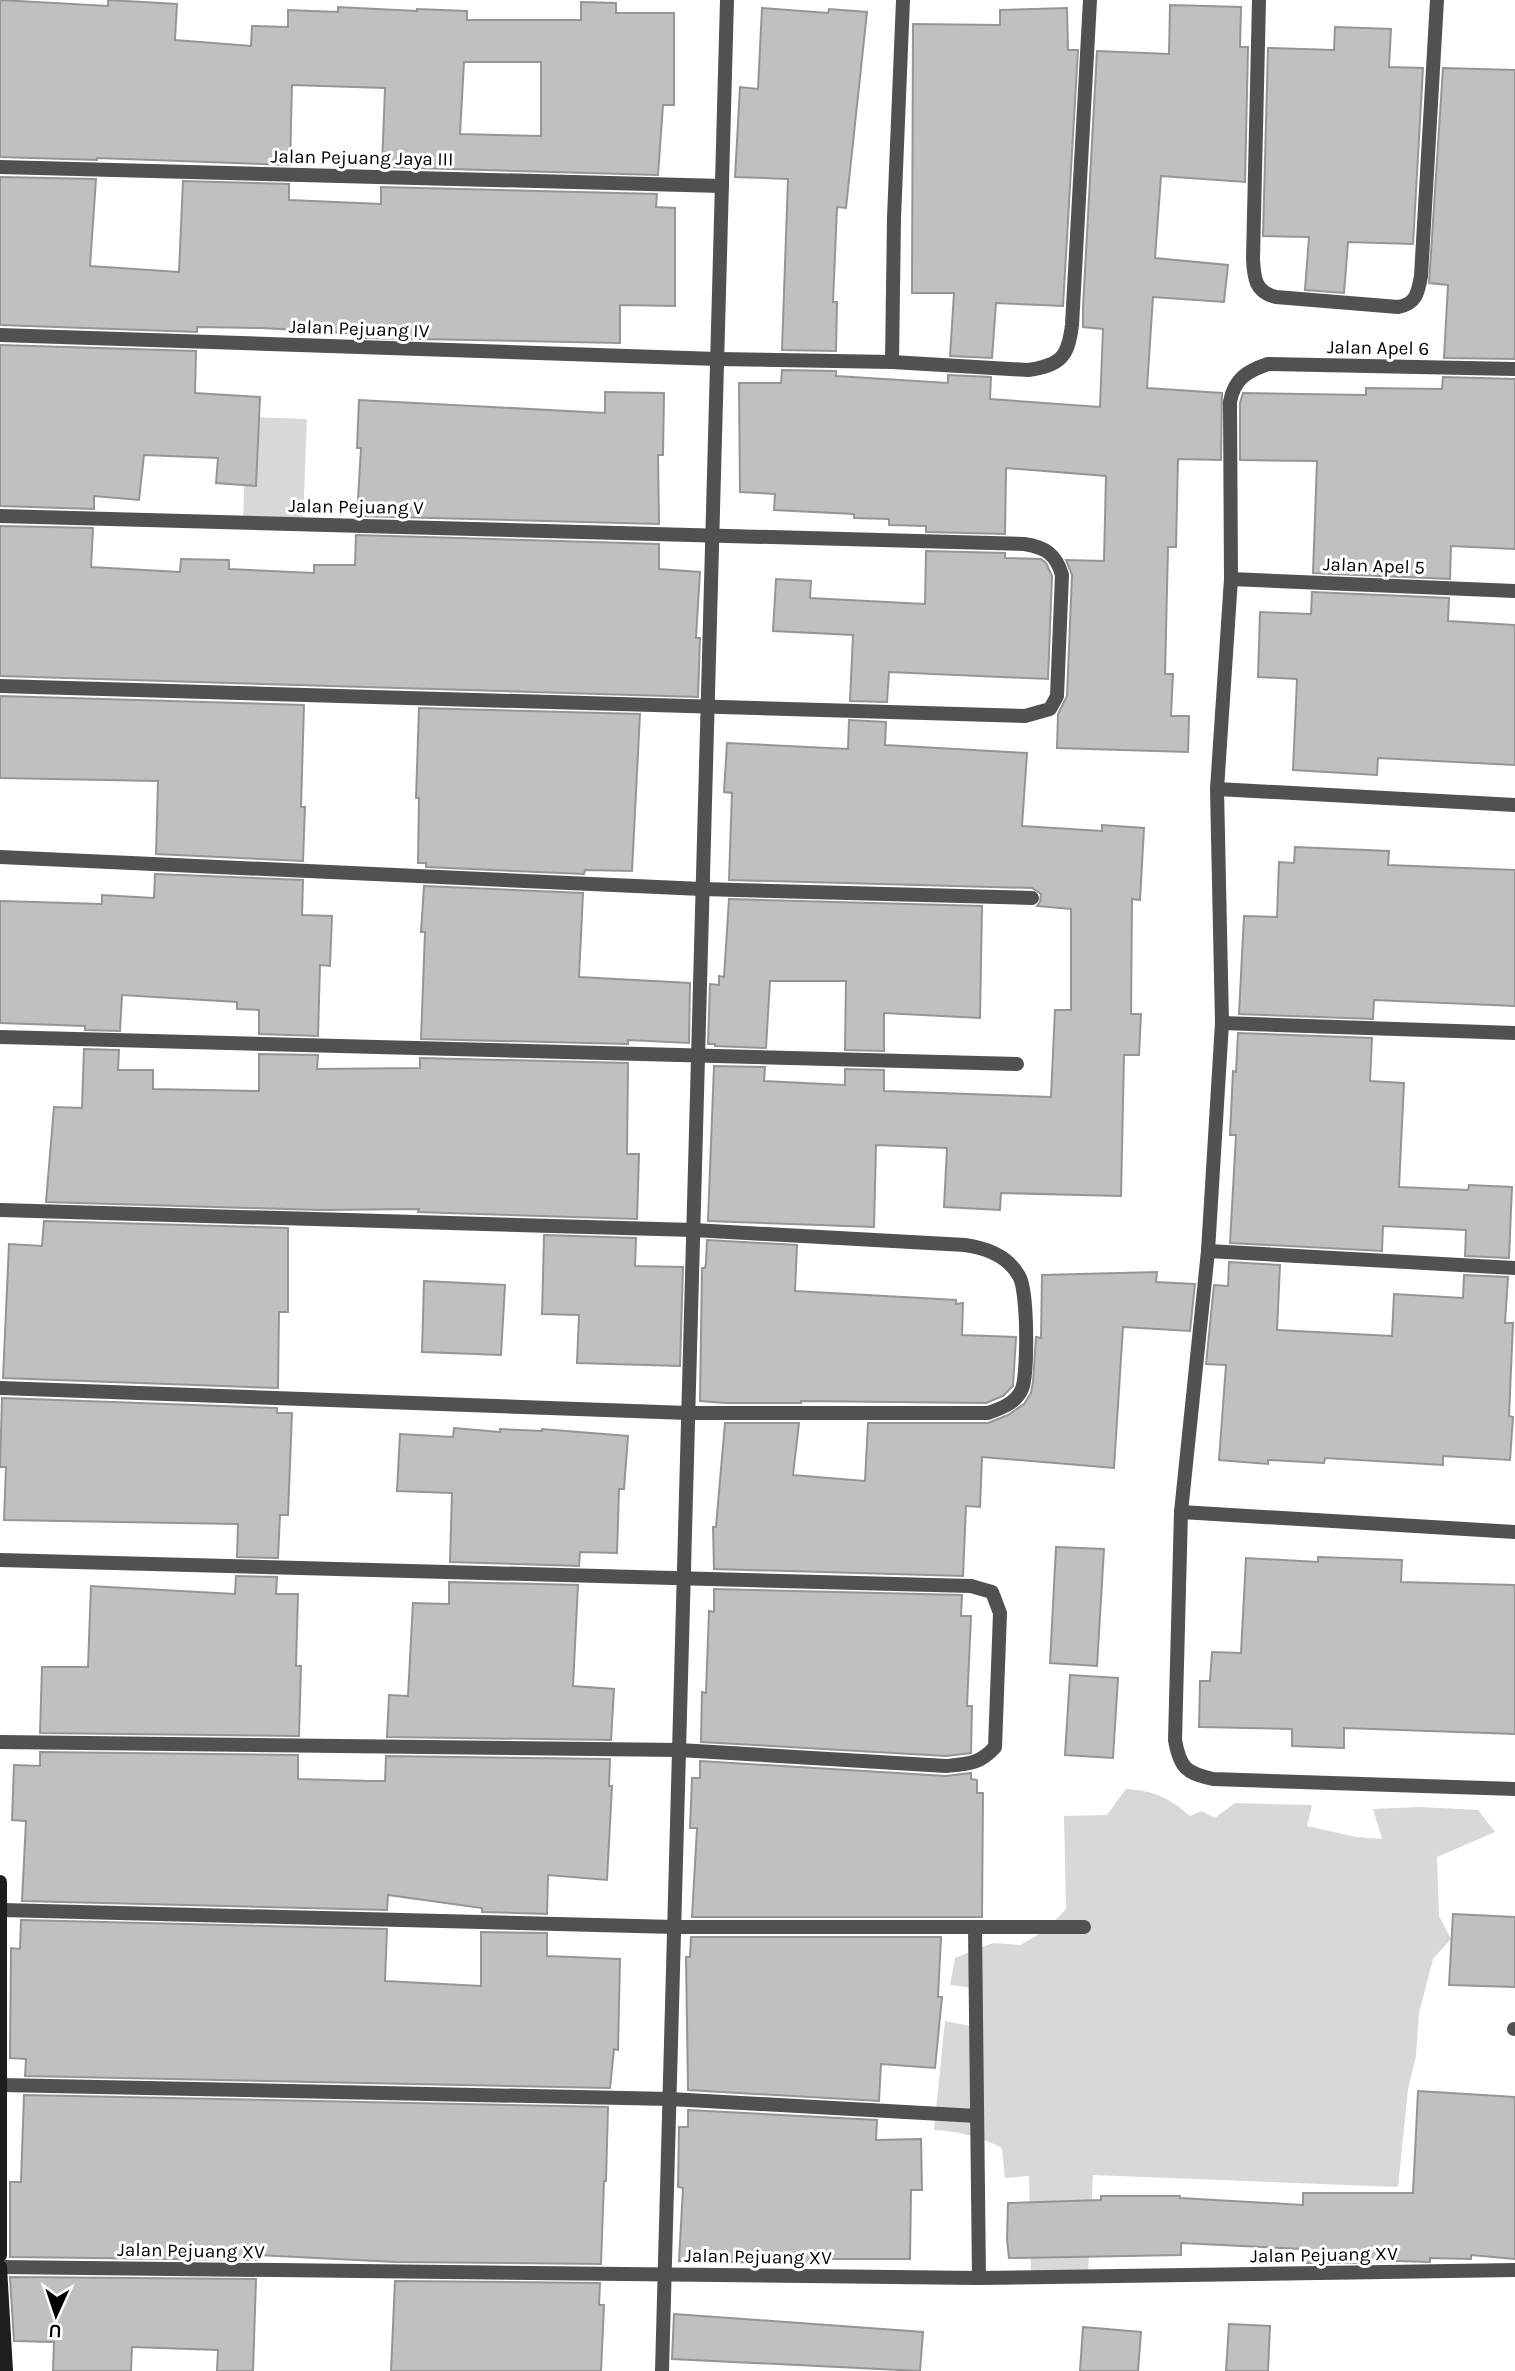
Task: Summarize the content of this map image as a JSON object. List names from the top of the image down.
{
  "streets": {
    "street": [
      "Jalan Pejuang Jaya III",
      "Jalan Pejuang IV",
      "Jalan Apel 6",
      "Jalan Pejuang V",
      "Jalan Apel 5",
      "Jalan Pejuang XV"
    ]
  },
  "crossings": [
    ["Jalan Apel 6", "Jalan Apel 5"]
  ],
  "north": "bottom"
}
